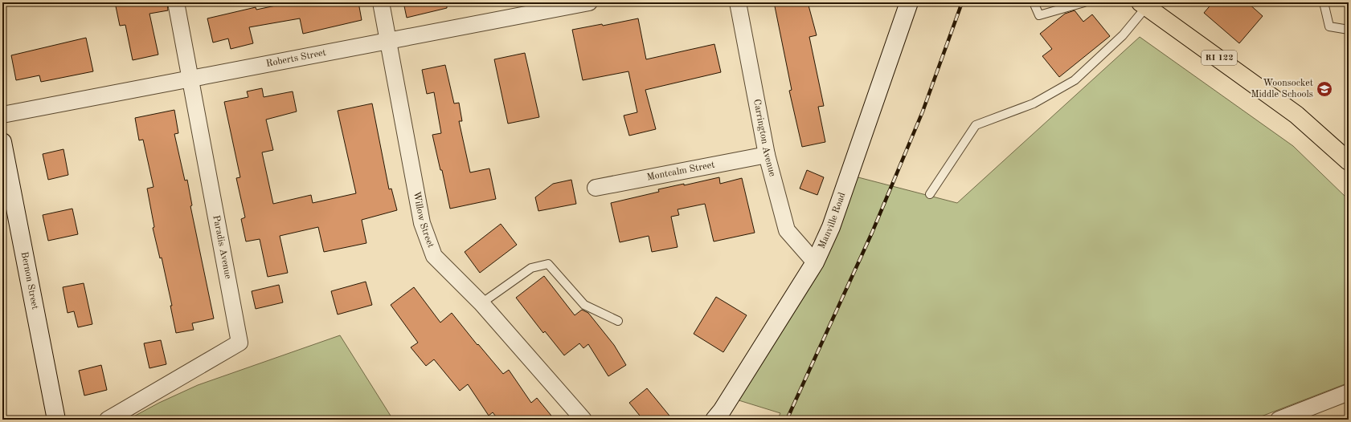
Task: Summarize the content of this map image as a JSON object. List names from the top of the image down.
{
  "streets": {
    "main road": ["RI 122", "Manville Road", "Bernon Street"],
    "street": [
      "Roberts Street",
      "Carrington Avenue",
      "Montcalm Street",
      "Willow Street",
      "Paradis Avenue"
    ]
  },
  "crossings": [
    ["Roberts Street", "Willow Street"],
    ["Roberts Street", "Paradis Avenue"],
    ["Carrington Avenue", "Montcalm Street"],
    ["Carrington Avenue", "Manville Road"]
  ],
  "places": {
    "school or university": ["Woonsocket Middle Schools"]
  }
}
